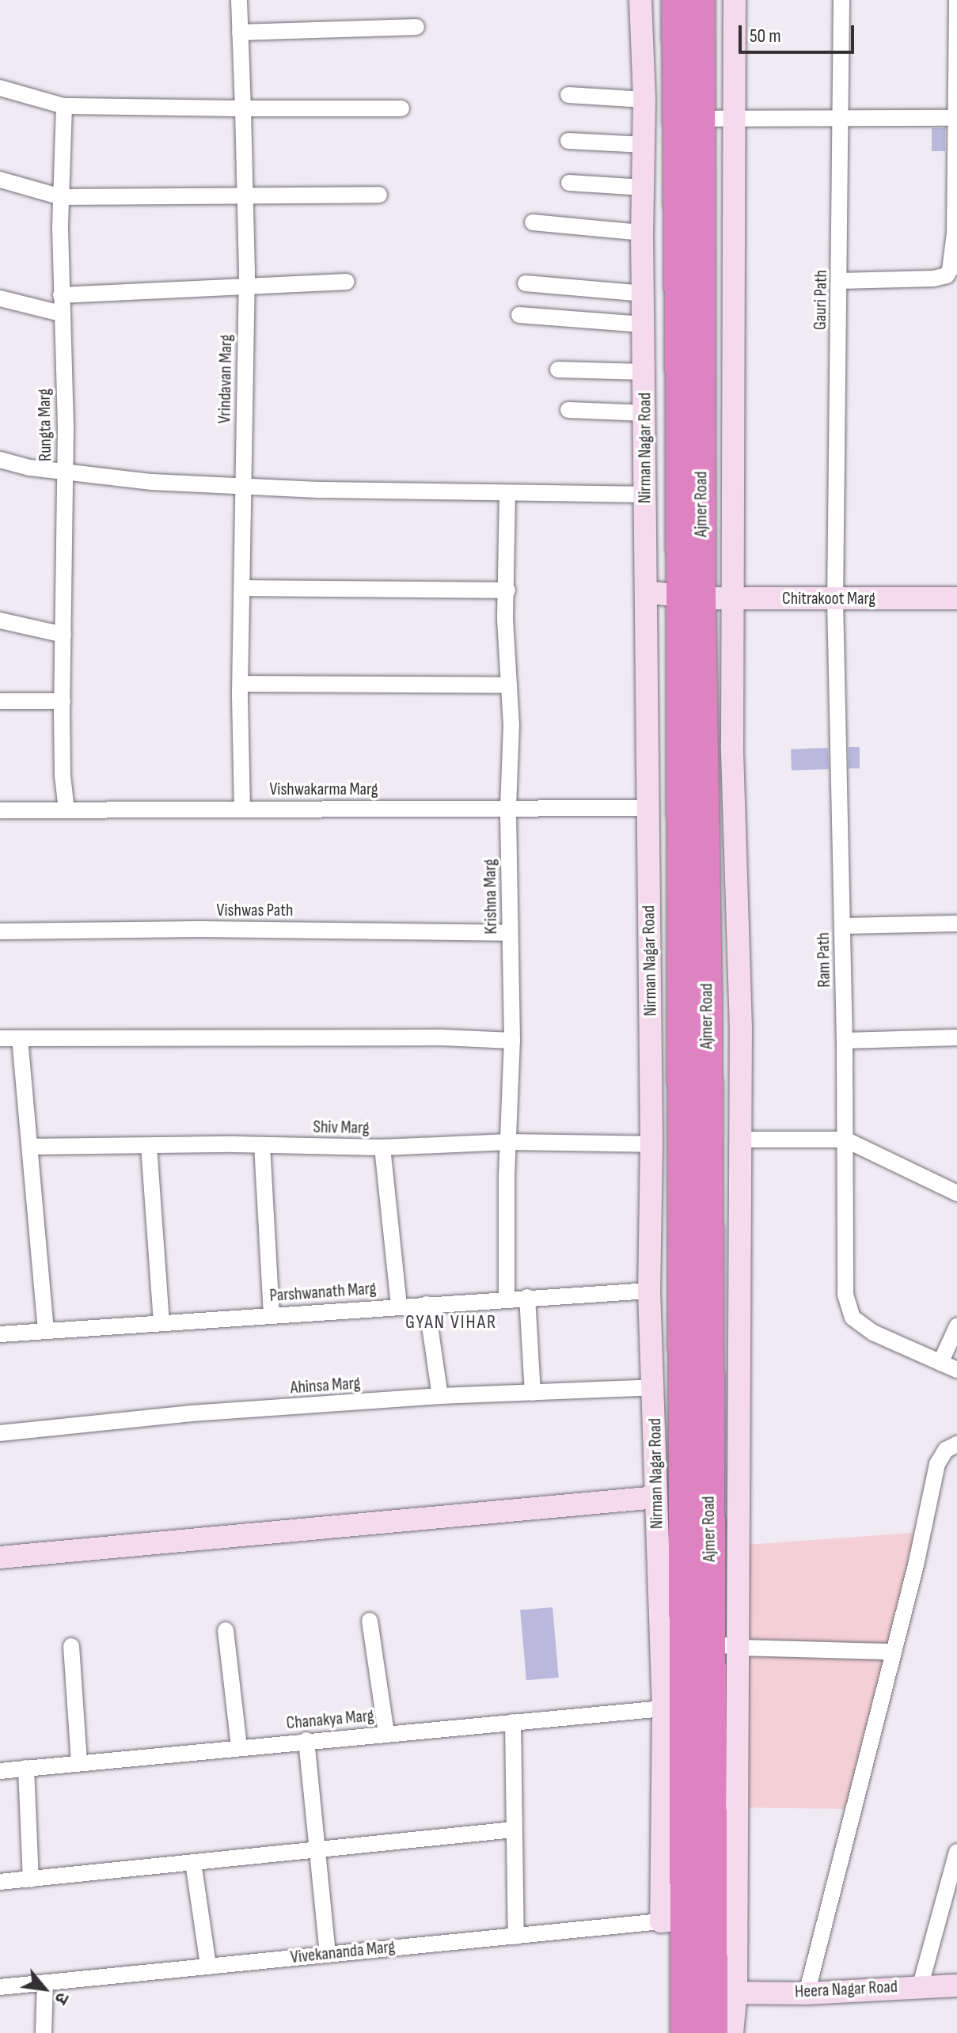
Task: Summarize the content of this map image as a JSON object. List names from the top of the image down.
{
  "streets": {
    "highway": ["Ajmer Road"],
    "street": [
      "Gauri Path",
      "Vrindavan Marg",
      "Rungta Marg",
      "Nirman Nagar Road",
      "Chitrakoot Marg",
      "Vishwakarma Marg",
      "Krishna Marg",
      "Vishwas Path",
      "Ram Path",
      "Shiv Marg",
      "Parshwanath Marg",
      "Ahinsa Marg",
      "Chanakya Marg",
      "Vivekananda Marg",
      "Heera Nagar Road"
    ]
  },
  "crossings": [
    ["Gauri Path", "Chitrakoot Marg"],
    ["Gauri Path", "Ram Path"],
    ["Vrindavan Marg", "Vishwakarma Marg"],
    ["Rungta Marg", "Vishwakarma Marg"],
    ["Nirman Nagar Road", "Ajmer Road"],
    ["Nirman Nagar Road", "Chitrakoot Marg"],
    ["Nirman Nagar Road", "Vishwakarma Marg"],
    ["Nirman Nagar Road", "Shiv Marg"],
    ["Nirman Nagar Road", "Parshwanath Marg"],
    ["Nirman Nagar Road", "Ahinsa Marg"],
    ["Nirman Nagar Road", "Chanakya Marg"],
    ["Nirman Nagar Road", "Vivekananda Marg"],
    ["Ajmer Road", "Chitrakoot Marg"],
    ["Ajmer Road", "Vivekananda Marg"],
    ["Ajmer Road", "Heera Nagar Road"],
    ["Chitrakoot Marg", "Ram Path"],
    ["Vishwakarma Marg", "Krishna Marg"],
    ["Krishna Marg", "Vishwas Path"],
    ["Krishna Marg", "Shiv Marg"],
    ["Krishna Marg", "Parshwanath Marg"]
  ],
  "districts": ["GYAN VIHAR"],
  "scale_bar": "50 m",
  "north": "bottom right"
}
